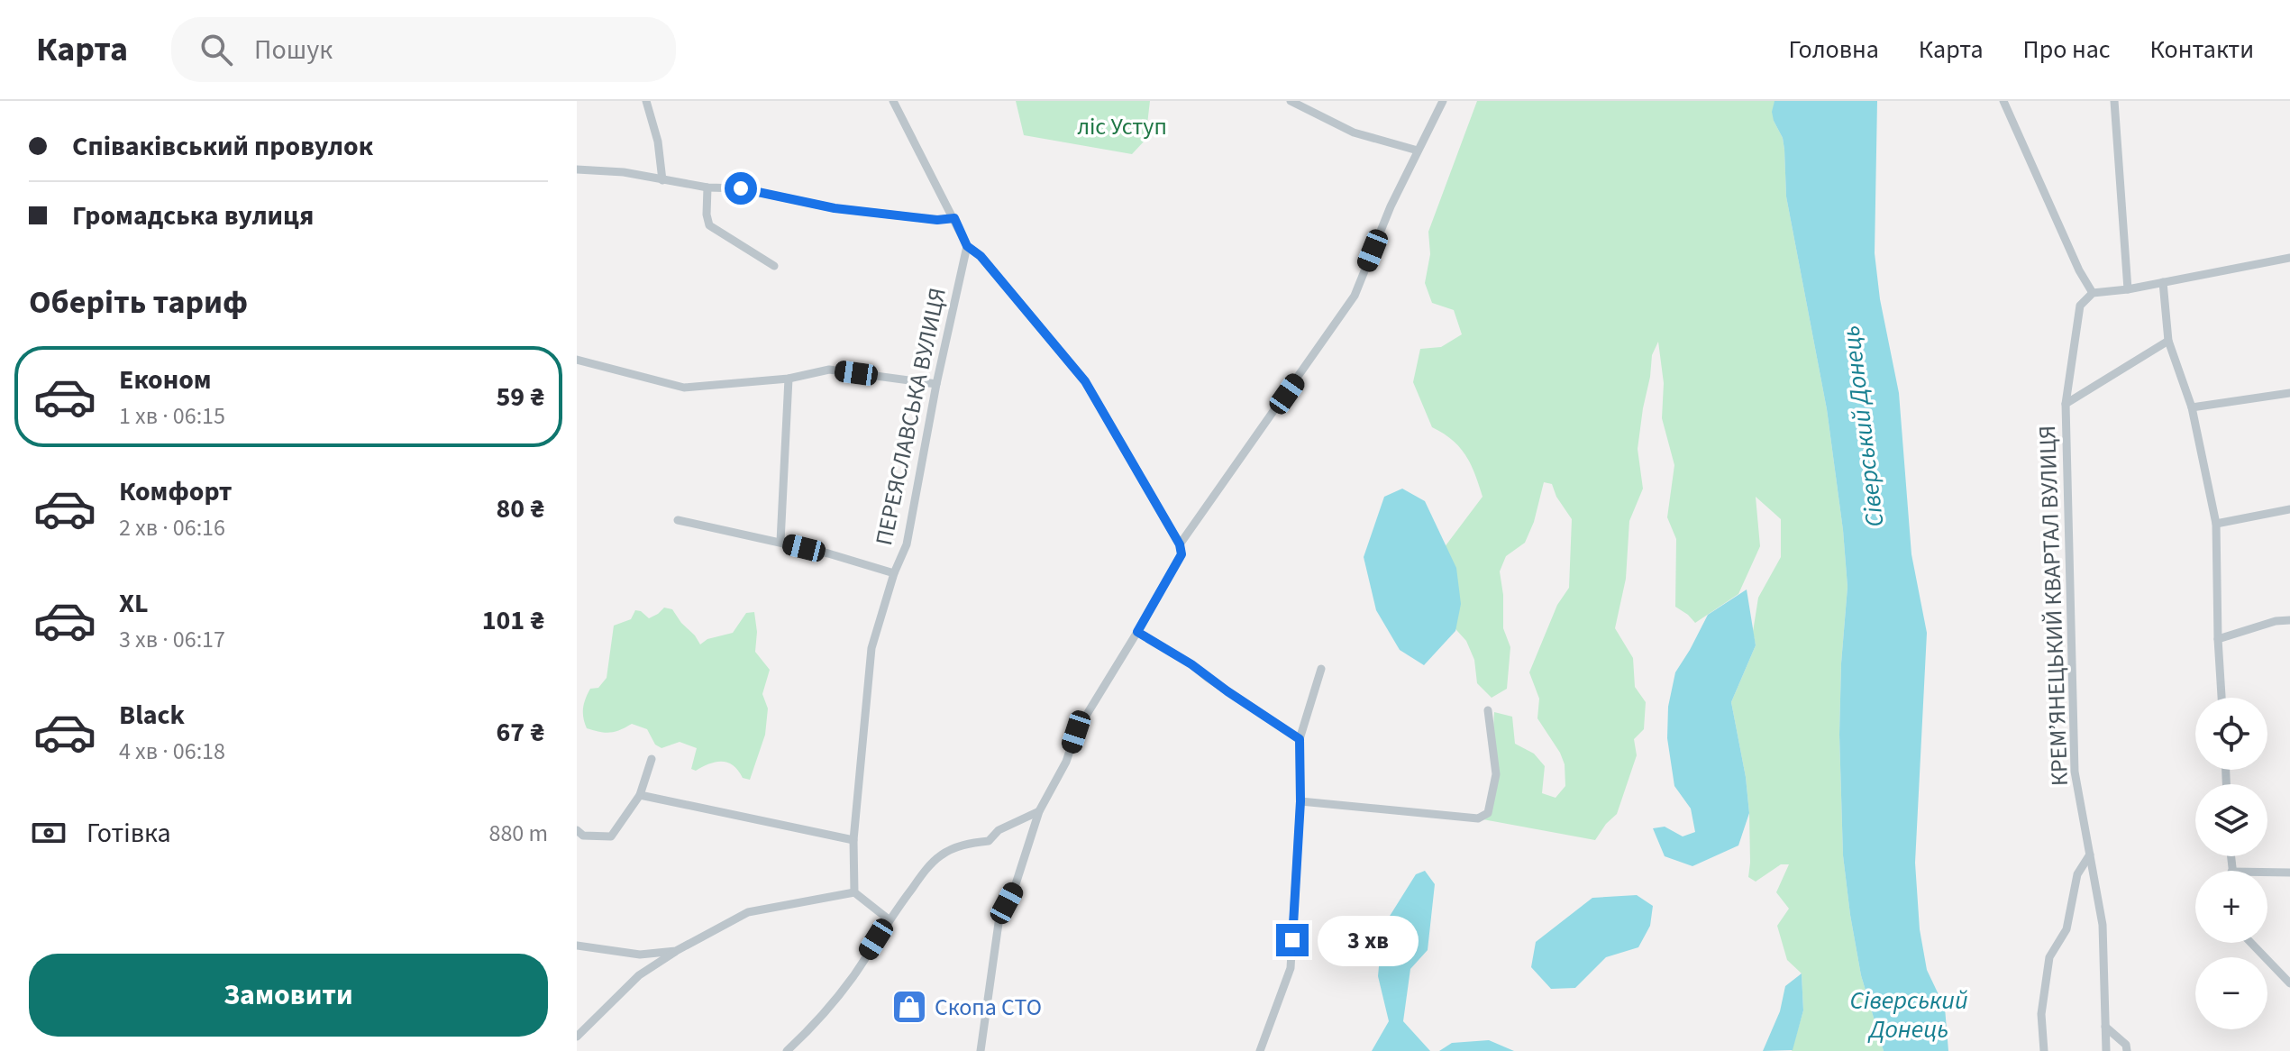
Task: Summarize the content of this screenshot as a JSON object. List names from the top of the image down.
{
  "streets": {
    "street": ["ПЕРЕЯСЛАВСЬКА ВУЛИЦЯ", "КРЕМ’ЯНЕЦЬКИЙ КВАРТАЛ ВУЛИЦЯ"]
  },
  "water": ["Сіверський Донець"],
  "parks": ["ліс Уступ"],
  "places": {
    "shop": ["Скопа СТО"]
  },
  "page": {
    "header": "Карта",
    "search": "Пошук",
    "nav": [
      "Головна",
      "Карта",
      "Про нас",
      "Контакти"
    ],
    "banner": ["Співаківський провулок", "Громадська вулиця"],
    "heading": "Оберіть тариф",
    "list": [
      {
        "name": "Економ",
        "note": "1 хв · 06:15",
        "value": "59 ₴"
      },
      {
        "name": "Комфорт",
        "note": "2 хв · 06:16",
        "value": "80 ₴"
      },
      {
        "name": "XL",
        "note": "3 хв · 06:17",
        "value": "101 ₴"
      },
      {
        "name": "Black",
        "note": "4 хв · 06:18",
        "value": "67 ₴"
      }
    ],
    "map_buttons": ["+", "−"],
    "pay": ["Готівка", "880 m"],
    "bubble": "3 хв",
    "buttons": "Замовити"
  }
}
